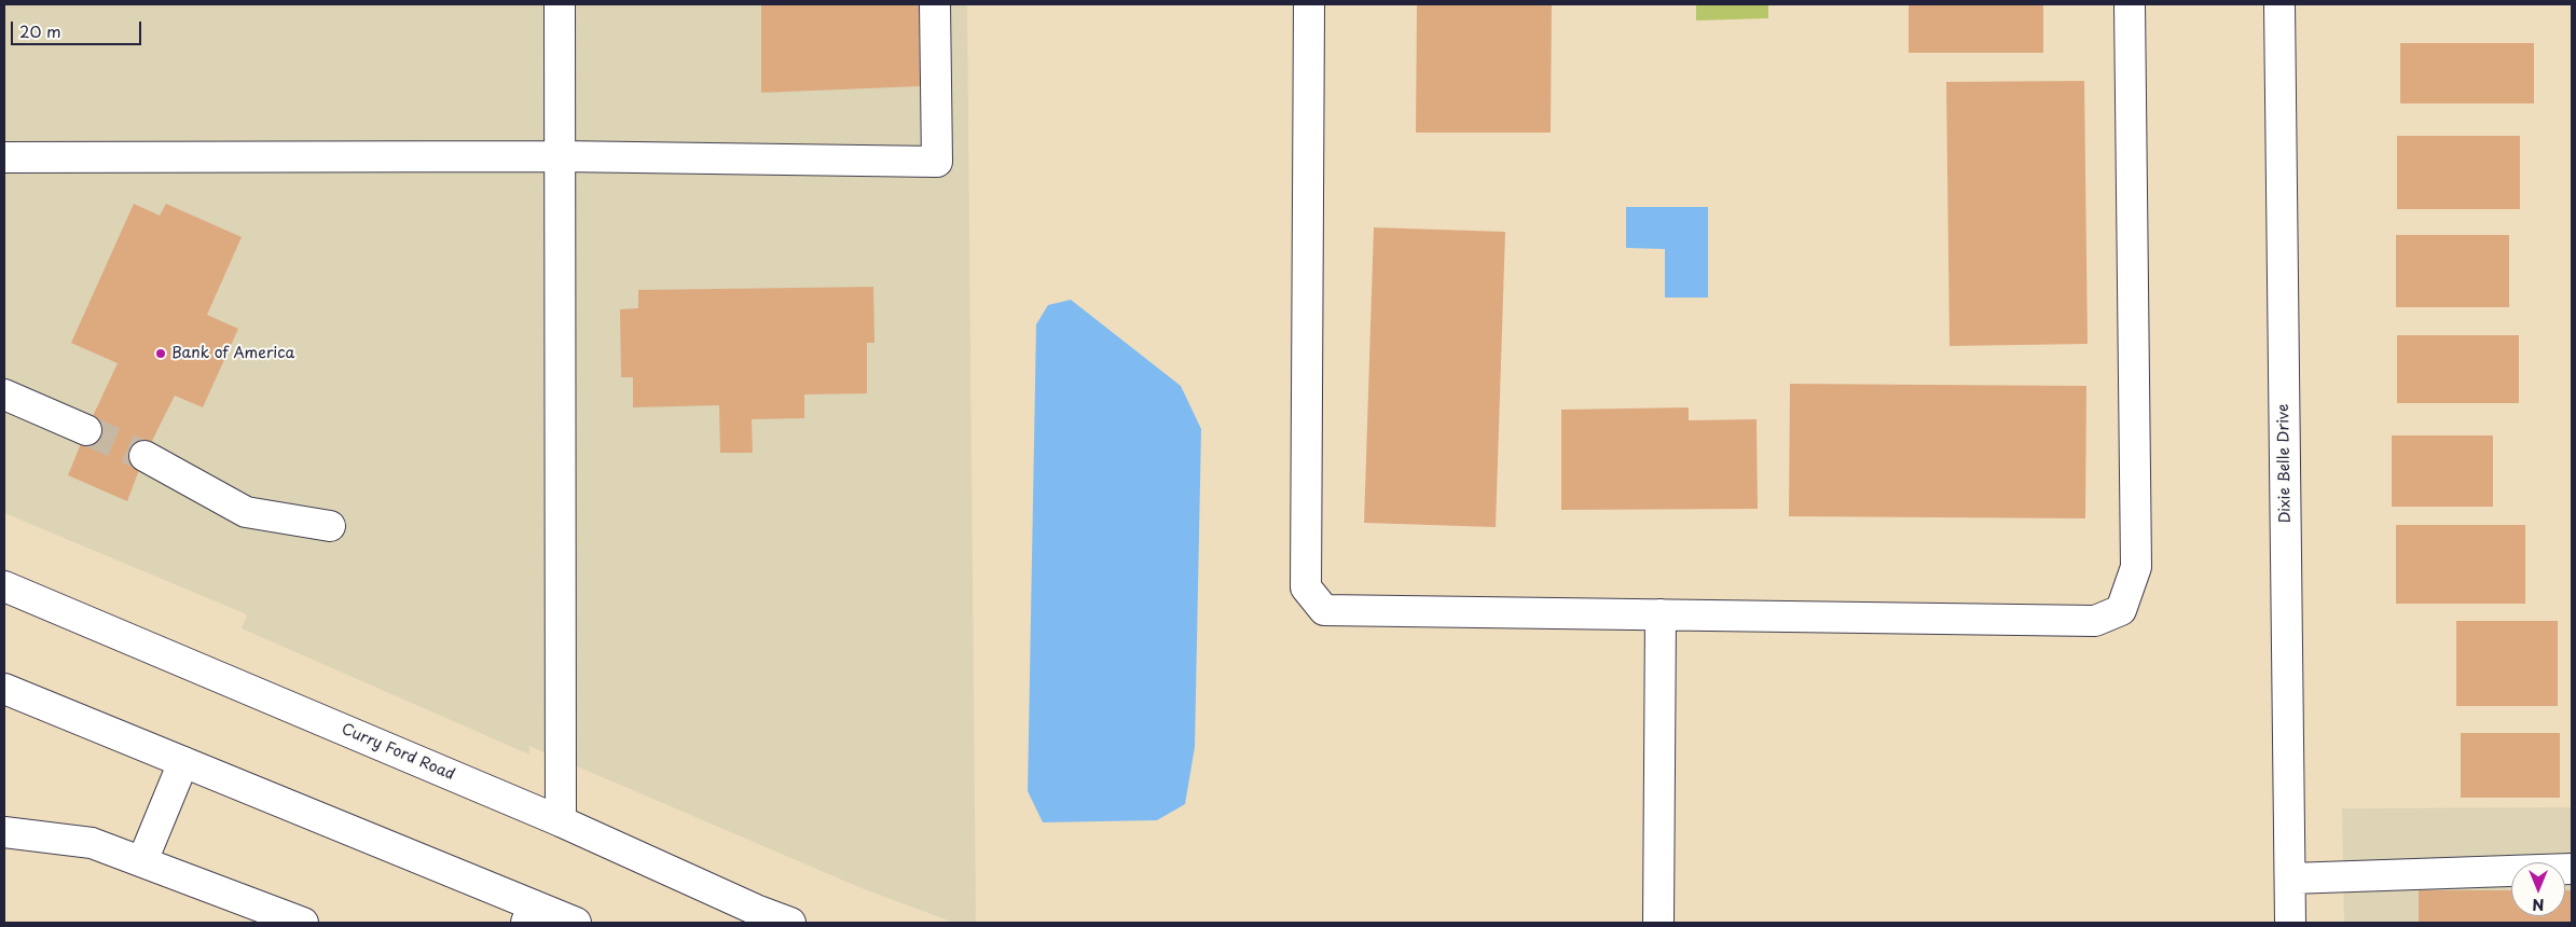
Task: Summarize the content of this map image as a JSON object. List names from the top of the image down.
{
  "streets": {
    "main road": ["Dixie Belle Drive", "Curry Ford Road"]
  },
  "places": ["Bank of America"],
  "scale_bar": "20 m",
  "north": "bottom"
}
